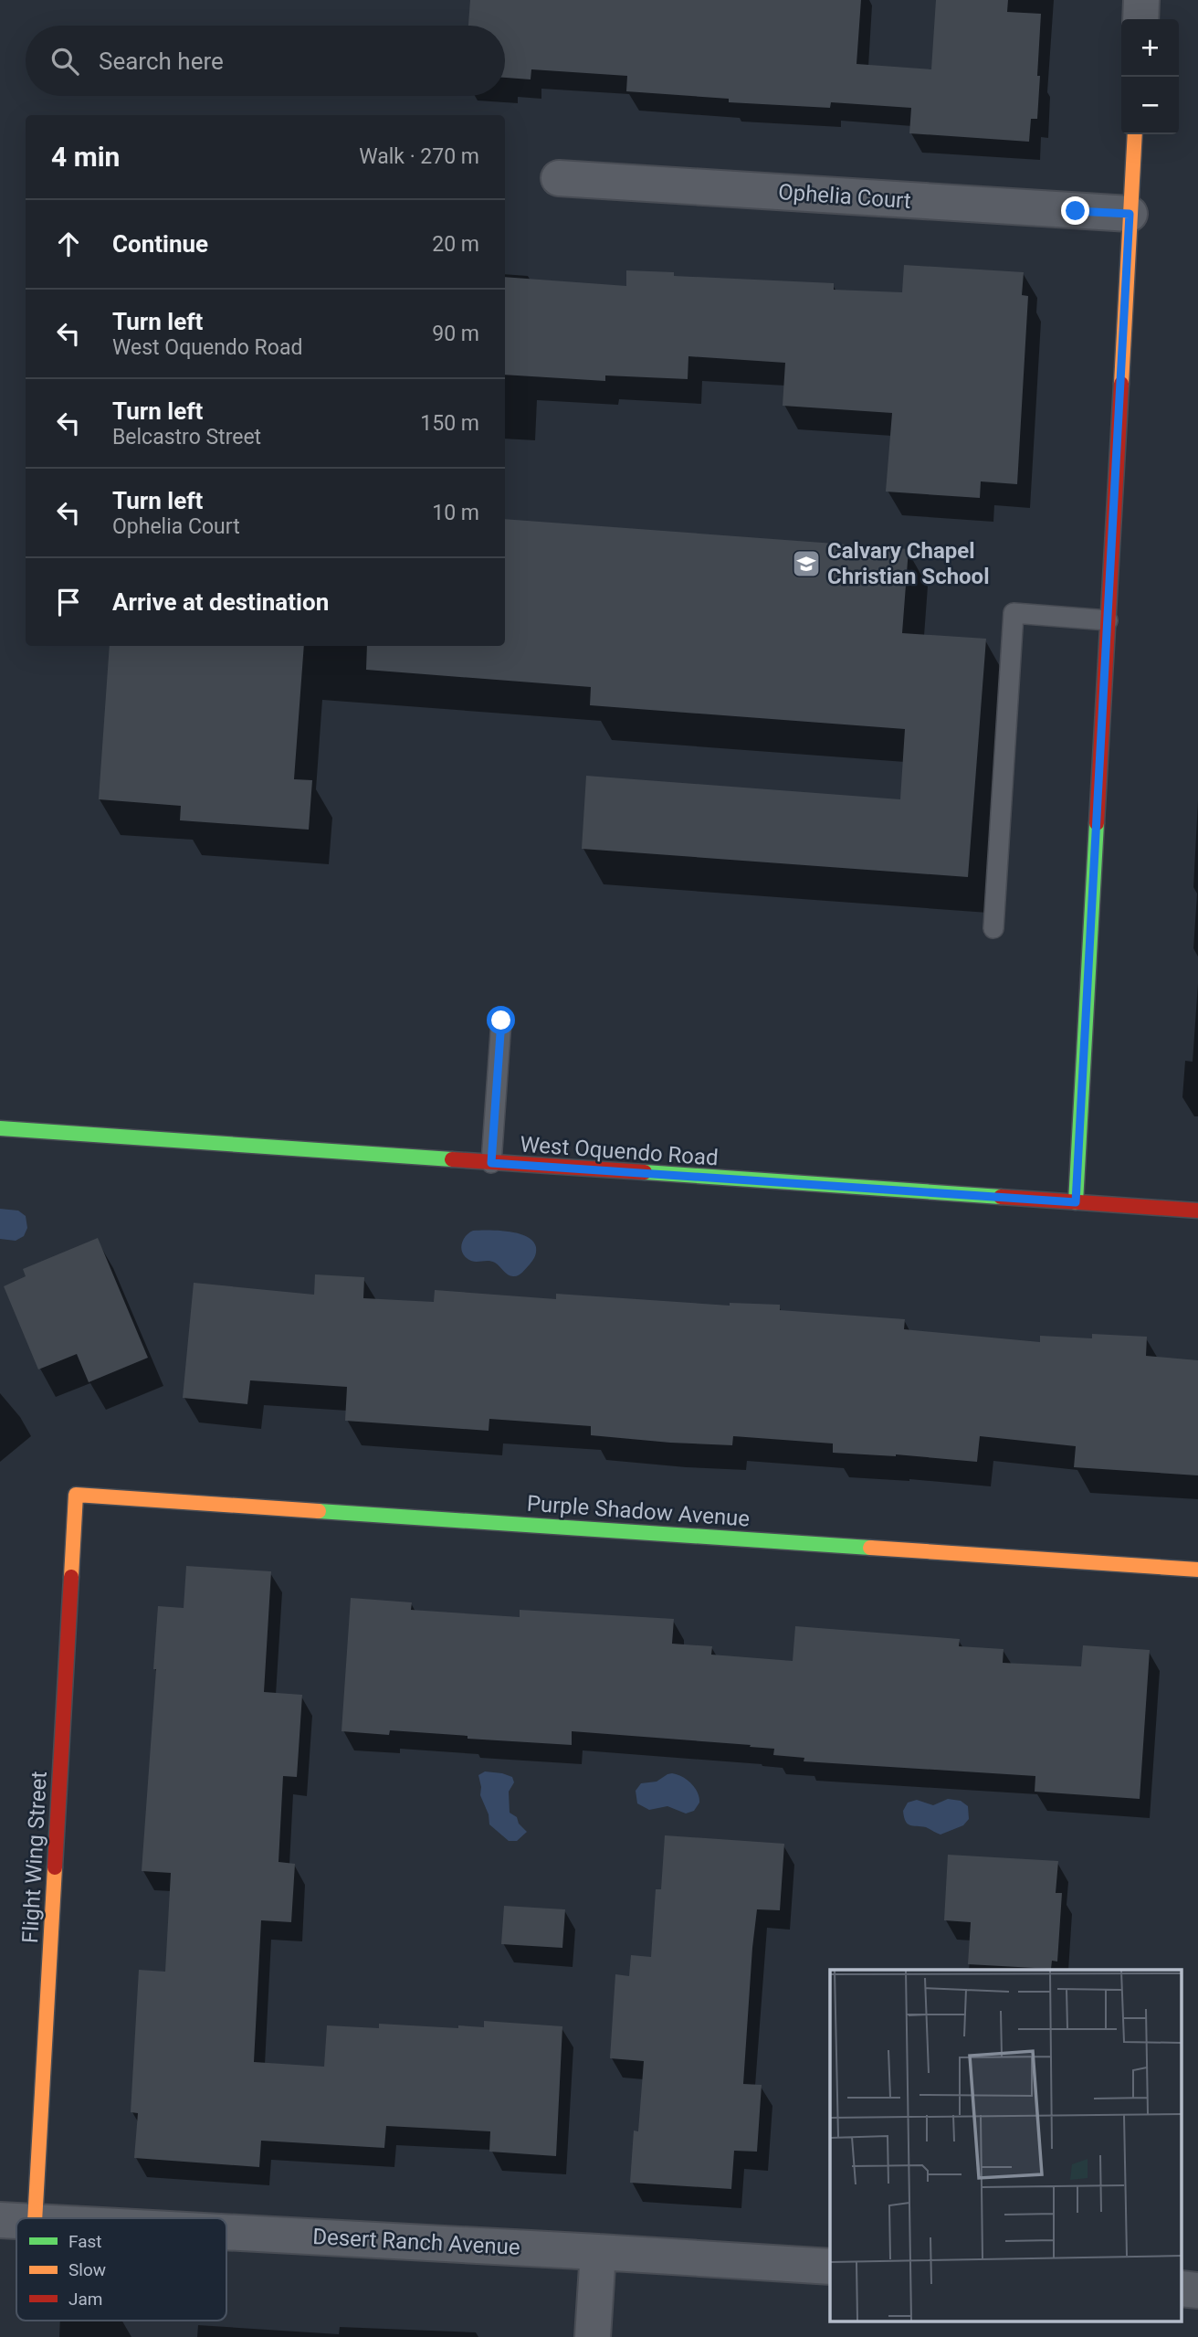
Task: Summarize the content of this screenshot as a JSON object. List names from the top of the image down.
{
  "streets": {
    "street": [
      "Ophelia Court",
      "West Oquendo Road",
      "Purple Shadow Avenue",
      "Flight Wing Street",
      "Desert Ranch Avenue"
    ]
  },
  "crossings": [
    ["Purple Shadow Avenue", "Flight Wing Street"]
  ],
  "places": {
    "school or university": ["Calvary Chapel Christian School"]
  },
  "legend": ["Fast", "Slow", "Jam"],
  "page": {
    "map_buttons": ["+", "−"],
    "search": "Search here",
    "heading": ["4 min", "Walk · 270 m"],
    "list": [
      ["Continue", "20 m"],
      ["Turn left", "West Oquendo Road", "90 m"],
      ["Turn left", "Belcastro Street", "150 m"],
      ["Turn left", "Ophelia Court", "10 m"],
      "Arrive at destination"
    ]
  }
}
